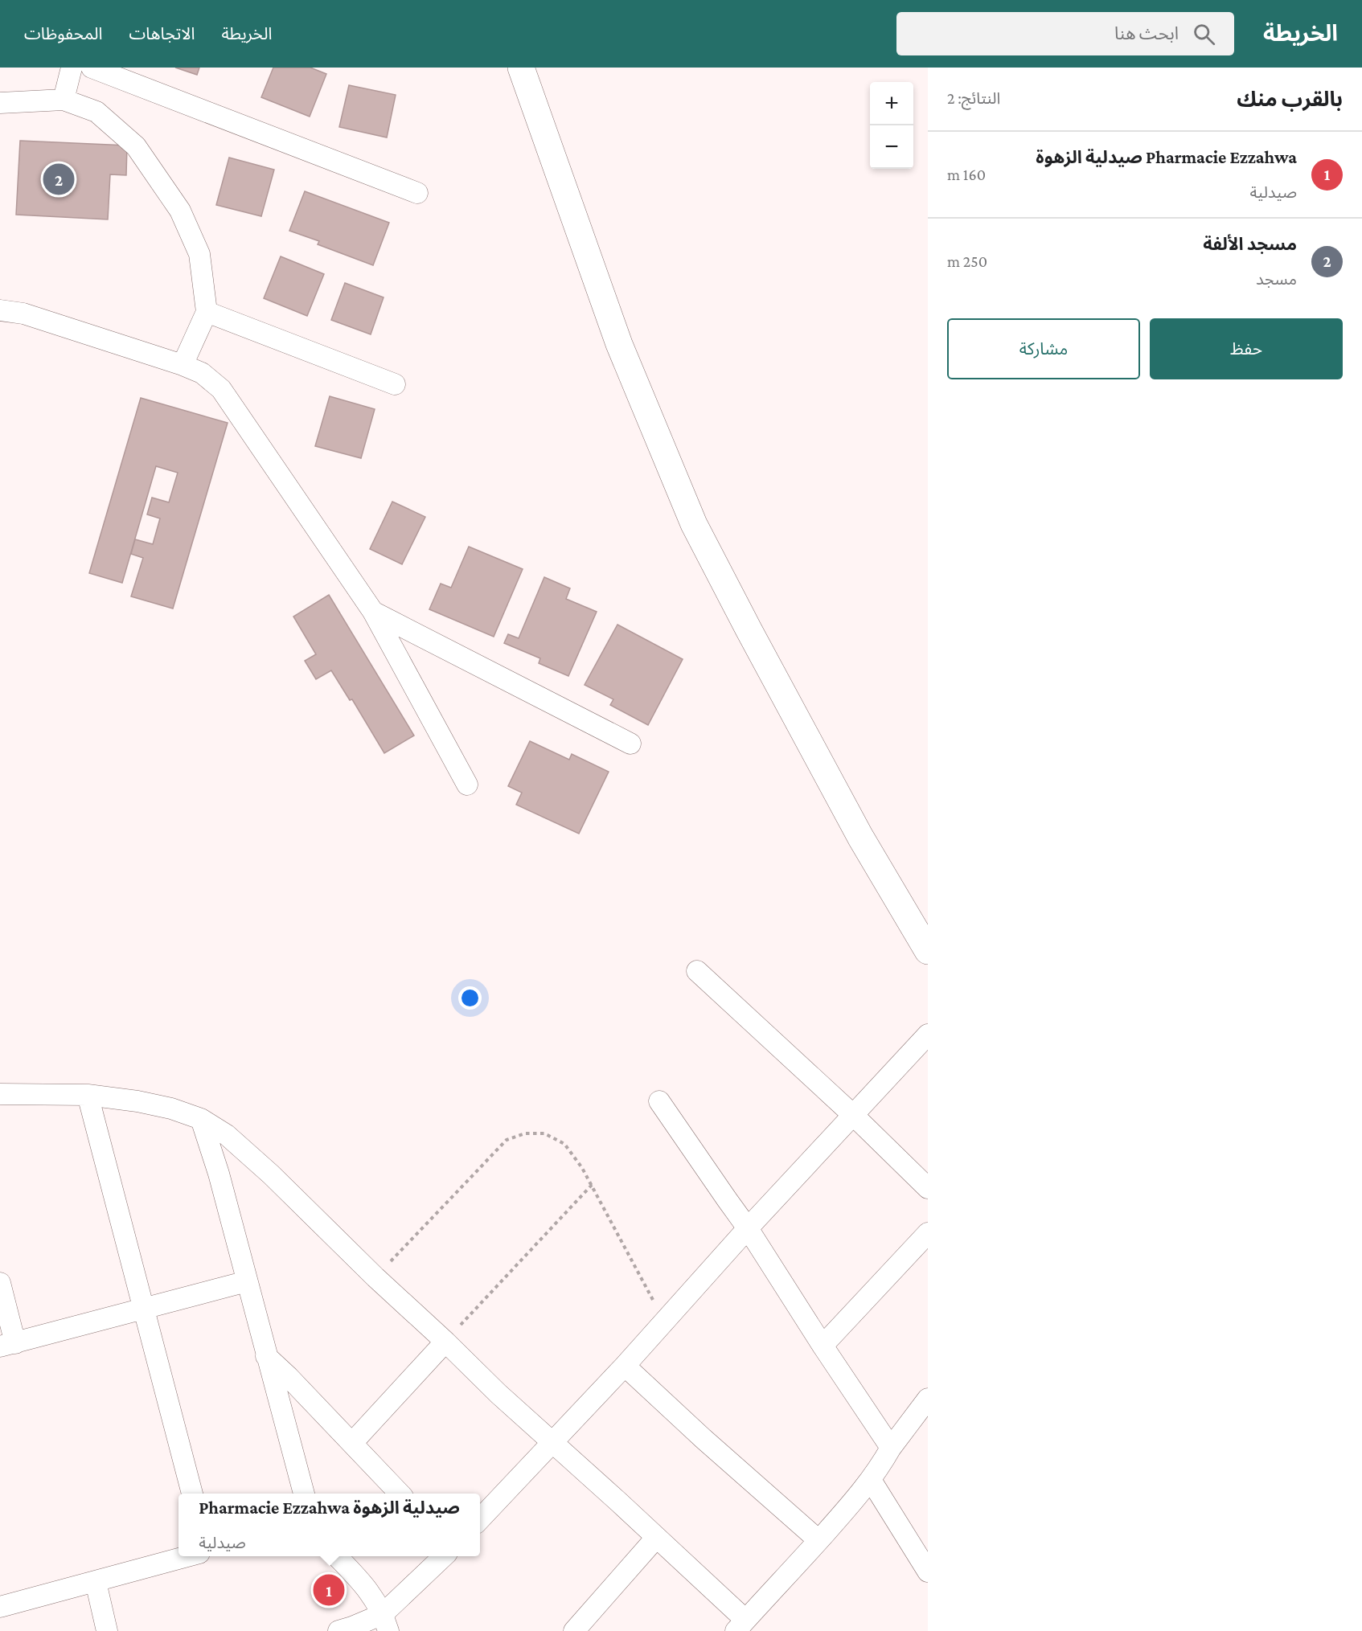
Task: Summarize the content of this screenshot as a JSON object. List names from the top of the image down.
{
  "page": {
    "header": "الخريطة",
    "search": "ابحث هنا",
    "nav": ["الخريطة", "الاتجاهات", "المحفوظات"],
    "heading": ["بالقرب منك", "النتائج: 2"],
    "map_buttons": ["+", "−"],
    "list": [
      {
        "mark": "1",
        "name": "Pharmacie Ezzahwa صيدلية الزهوة",
        "note": "صيدلية",
        "value": "160 m"
      },
      {
        "mark": "2",
        "name": "مسجد الألفة",
        "note": "مسجد",
        "value": "250 m"
      }
    ],
    "pins": ["2", "1"],
    "buttons": ["حفظ", "مشاركة"],
    "popup": ["Pharmacie Ezzahwa صيدلية الزهوة", "صيدلية"]
  }
}
